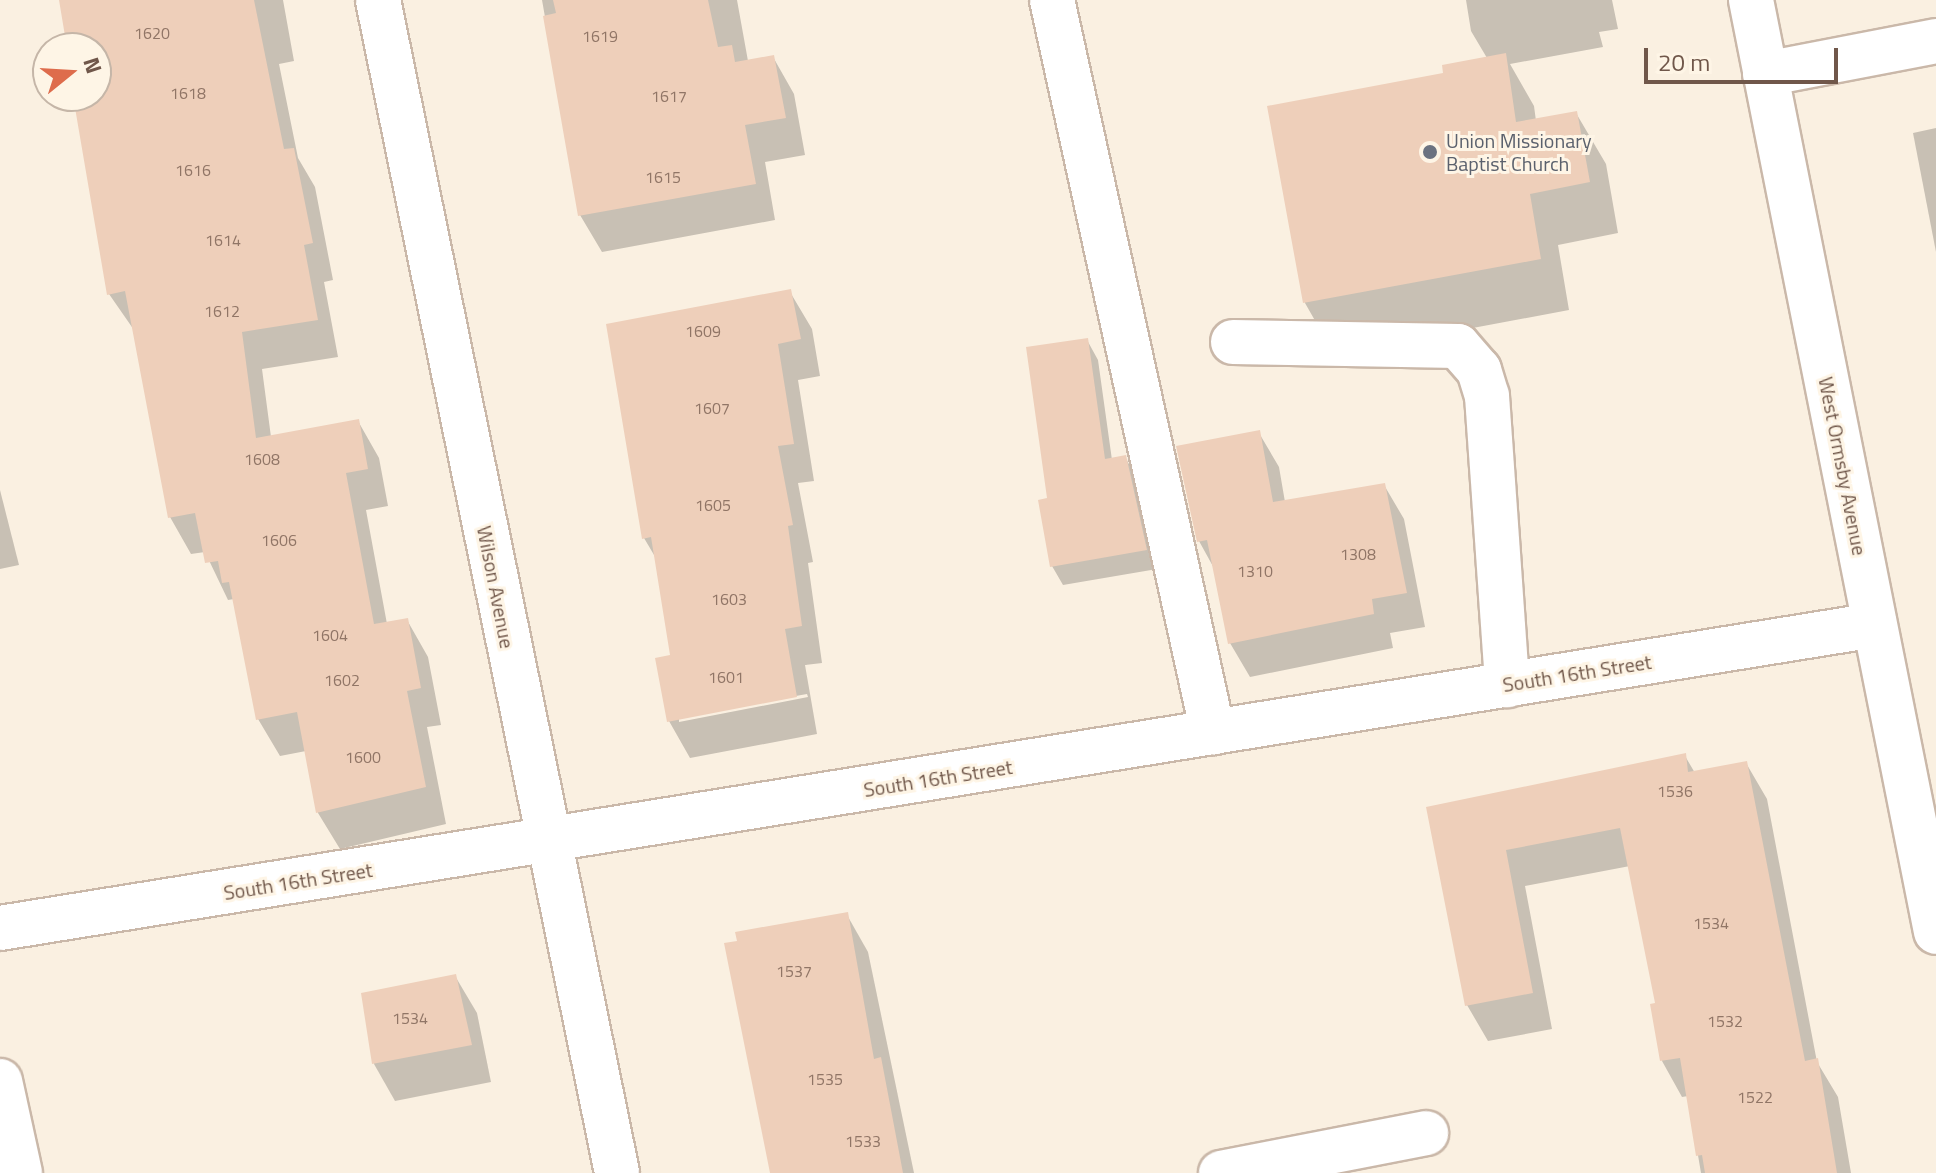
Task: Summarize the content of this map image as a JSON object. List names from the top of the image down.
{
  "streets": {
    "street": ["West Ormsby Avenue", "Wilson Avenue", "South 16th Street"]
  },
  "crossings": [
    ["West Ormsby Avenue", "South 16th Street"],
    ["Wilson Avenue", "South 16th Street"]
  ],
  "places": ["Union Missionary Baptist Church"],
  "house_numbers": [
    "1620",
    "1619",
    "1618",
    "1617",
    "1616",
    "1615",
    "1614",
    "1612",
    "1609",
    "1607",
    "1608",
    "1605",
    "1606",
    "1308",
    "1310",
    "1603",
    "1604",
    "1601",
    "1602",
    "1600",
    "1536",
    "1534",
    "1537",
    "1534",
    "1532",
    "1535",
    "1522",
    "1533"
  ],
  "scale_bar": "20 m",
  "north": "right"
}
